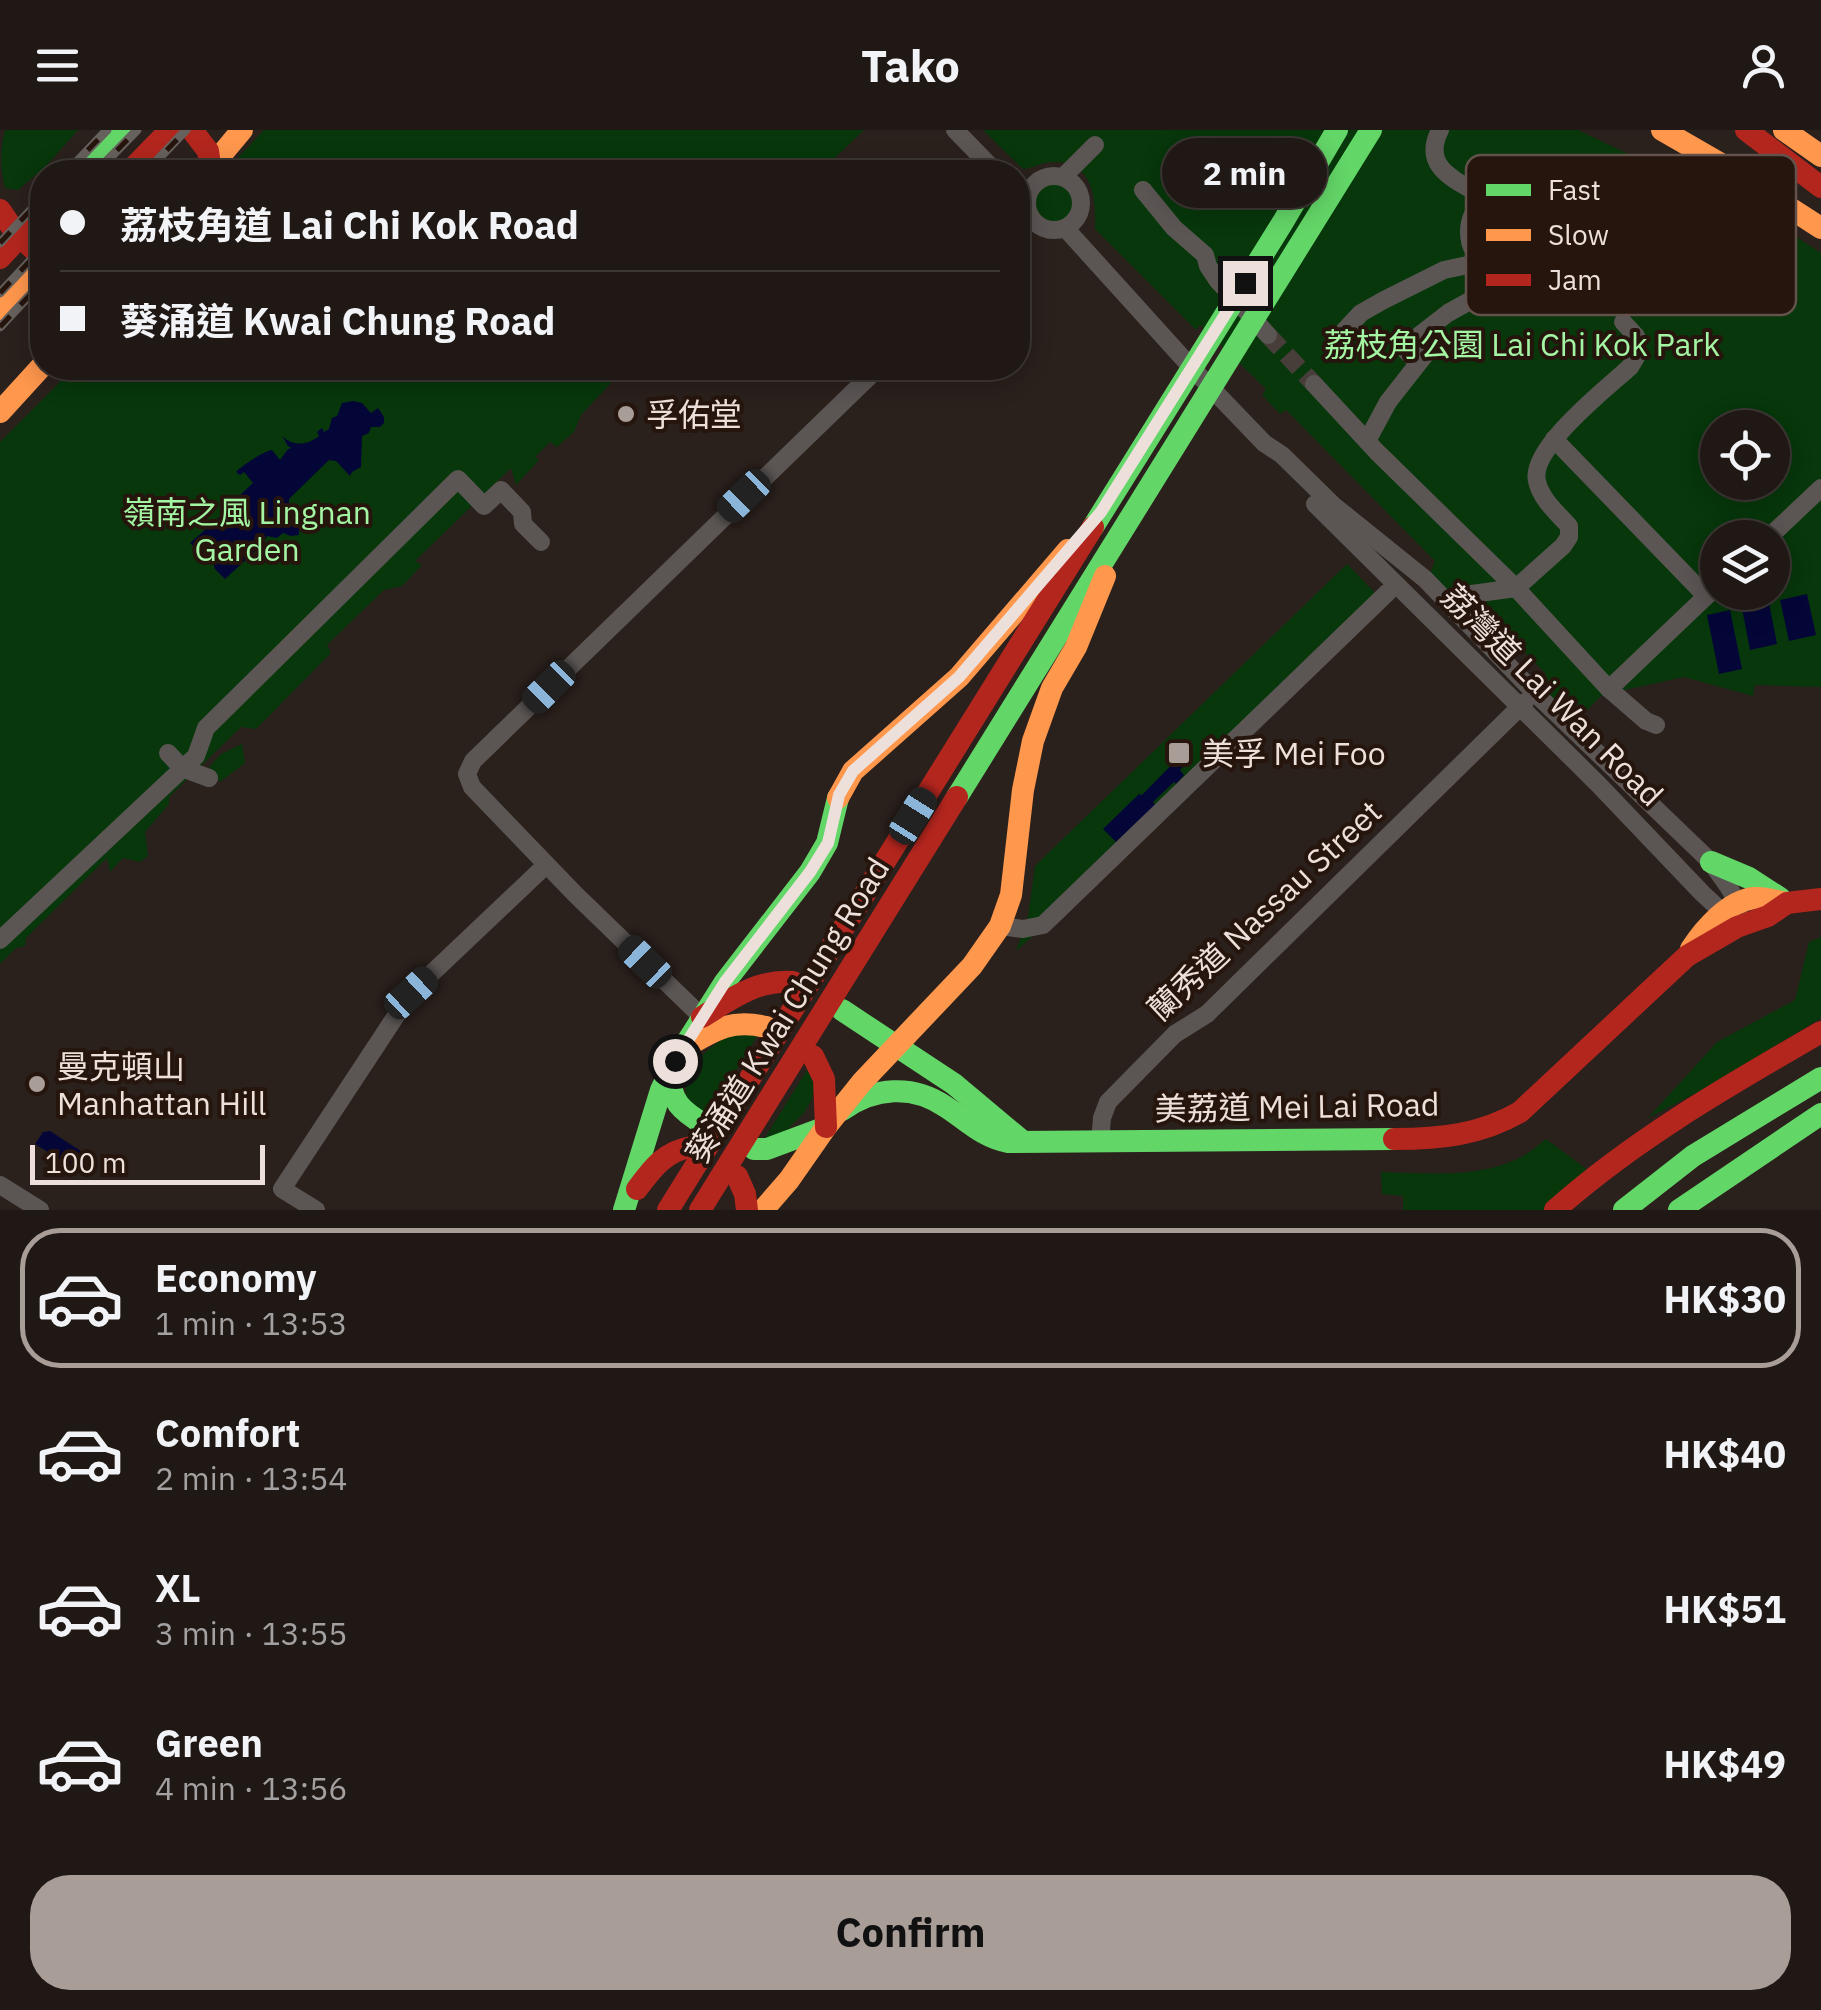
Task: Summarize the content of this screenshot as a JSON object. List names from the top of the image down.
{
  "streets": {
    "main road": ["葵涌道 Kwai Chung Road", "美荔道 Mei Lai Road"],
    "street": ["荔灣道 Lai Wan Road", "蘭秀道 Nassau Street"]
  },
  "crossings": [
    ["荔灣道 Lai Wan Road", "蘭秀道 Nassau Street"],
    ["荔灣道 Lai Wan Road", "美荔道 Mei Lai Road"],
    ["蘭秀道 Nassau Street", "美荔道 Mei Lai Road"]
  ],
  "parks": ["荔枝角公園 Lai Chi Kok Park", "嶺南之風 Lingnan Garden"],
  "places": {
    "other": ["孚佑堂", "曼克頓山 Manhattan Hill"],
    "transit": ["美孚 Mei Foo"]
  },
  "legend": ["Fast", "Slow", "Jam"],
  "scale_bar": "100 m",
  "page": {
    "header": "Tako",
    "bubble": "2 min",
    "banner": ["荔枝角道 Lai Chi Kok Road", "葵涌道 Kwai Chung Road"],
    "scale": "100 m",
    "list": [
      {
        "name": "Economy",
        "note": "1 min · 13:53",
        "value": "HK$30"
      },
      {
        "name": "Comfort",
        "note": "2 min · 13:54",
        "value": "HK$40"
      },
      {
        "name": "XL",
        "note": "3 min · 13:55",
        "value": "HK$51"
      },
      {
        "name": "Green",
        "note": "4 min · 13:56",
        "value": "HK$49"
      }
    ],
    "buttons": "Confirm"
  }
}
